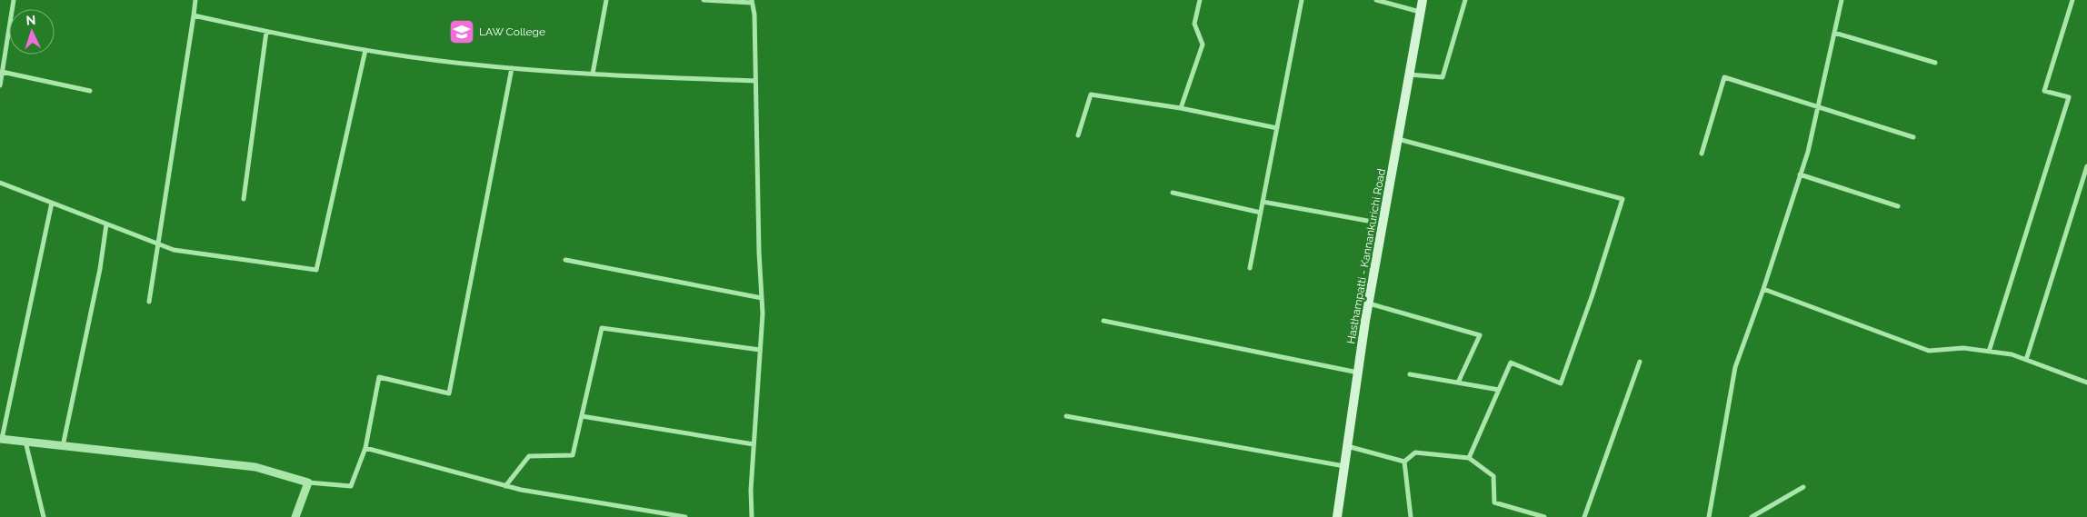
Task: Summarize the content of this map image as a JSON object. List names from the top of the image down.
{
  "streets": {
    "main road": ["Hasthampatti - Kannankurichi Road"]
  },
  "places": {
    "school or university": ["LAW College"]
  },
  "north": "top"
}
